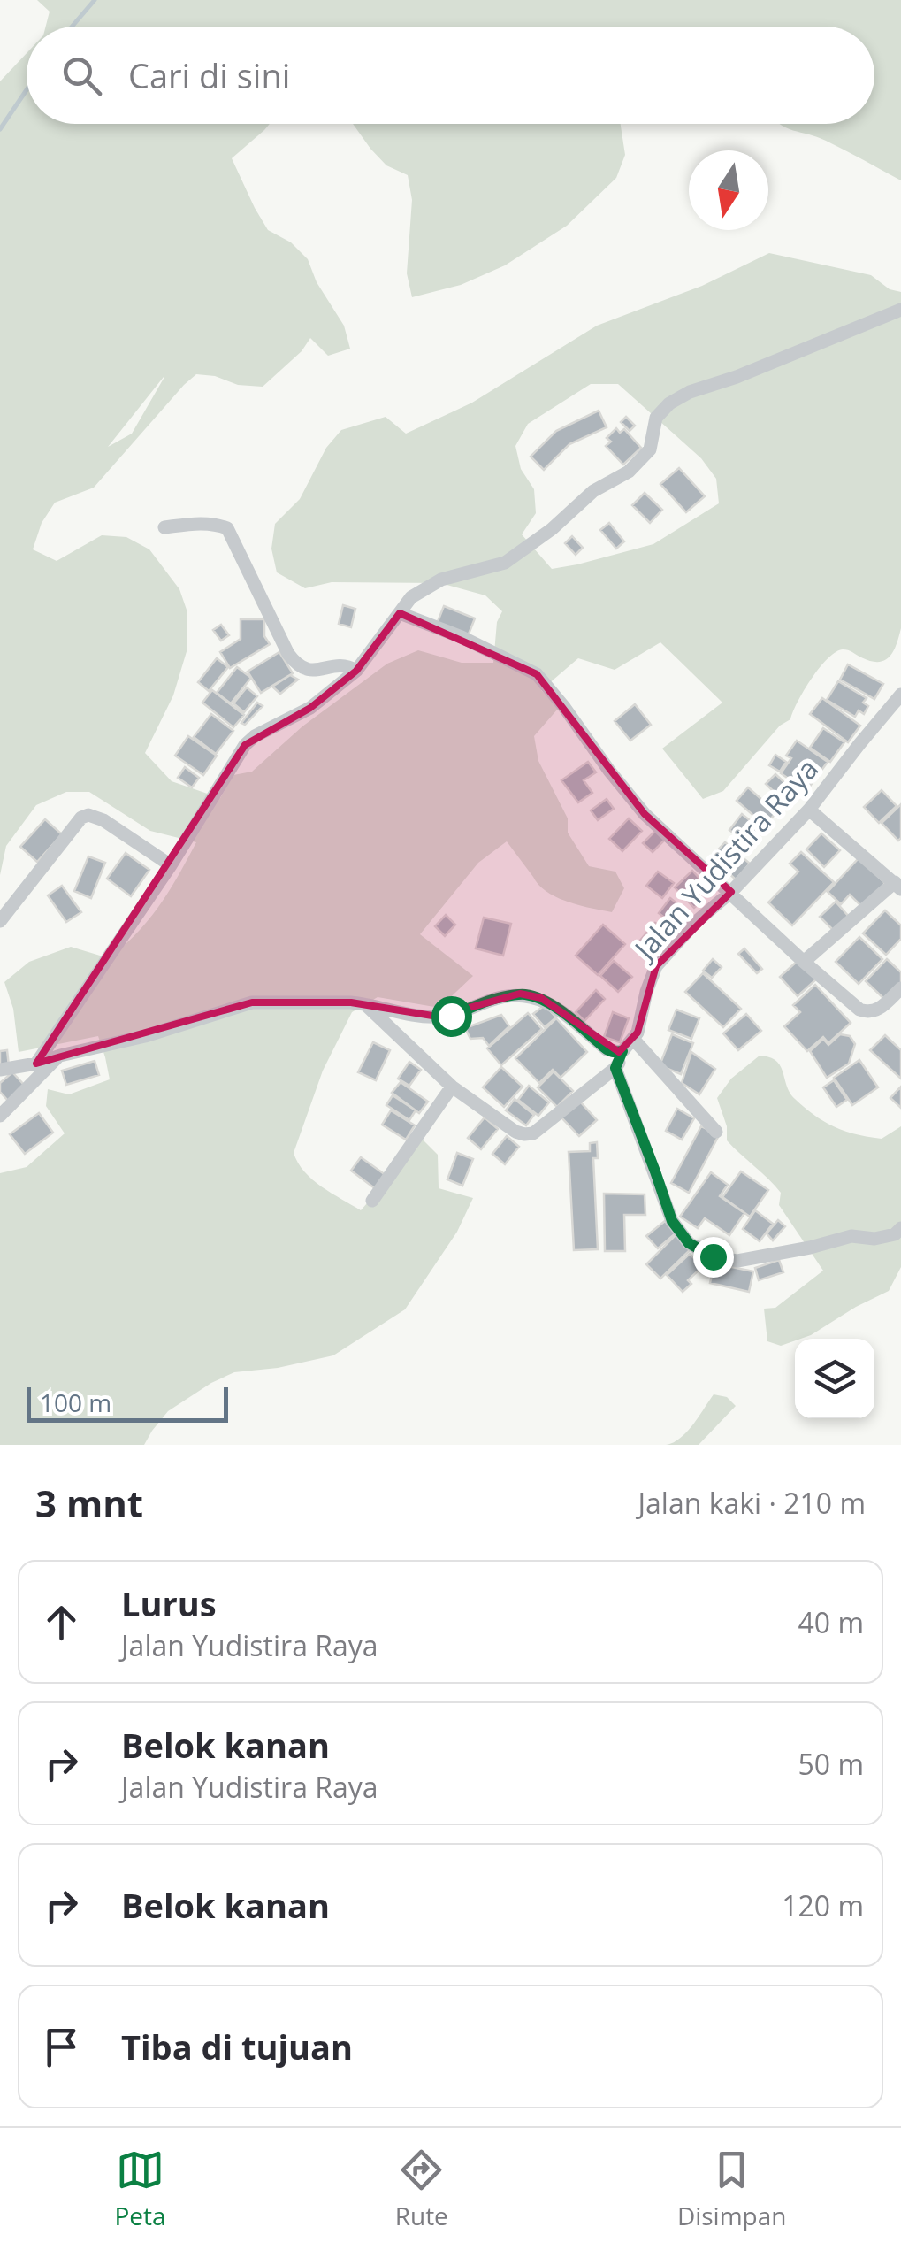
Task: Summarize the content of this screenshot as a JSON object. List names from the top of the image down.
{
  "streets": {
    "street": ["Jalan Yudistira Raya"]
  },
  "scale_bar": "100 m",
  "north": "bottom",
  "page": {
    "search": "Cari di sini",
    "scale": "100 m",
    "heading": ["3 mnt", "Jalan kaki · 210 m"],
    "list": [
      ["Lurus", "Jalan Yudistira Raya", "40 m"],
      ["Belok kanan", "Jalan Yudistira Raya", "50 m"],
      ["Belok kanan", "120 m"],
      "Tiba di tujuan"
    ],
    "nav": ["Peta", "Rute", "Disimpan"]
  }
}
